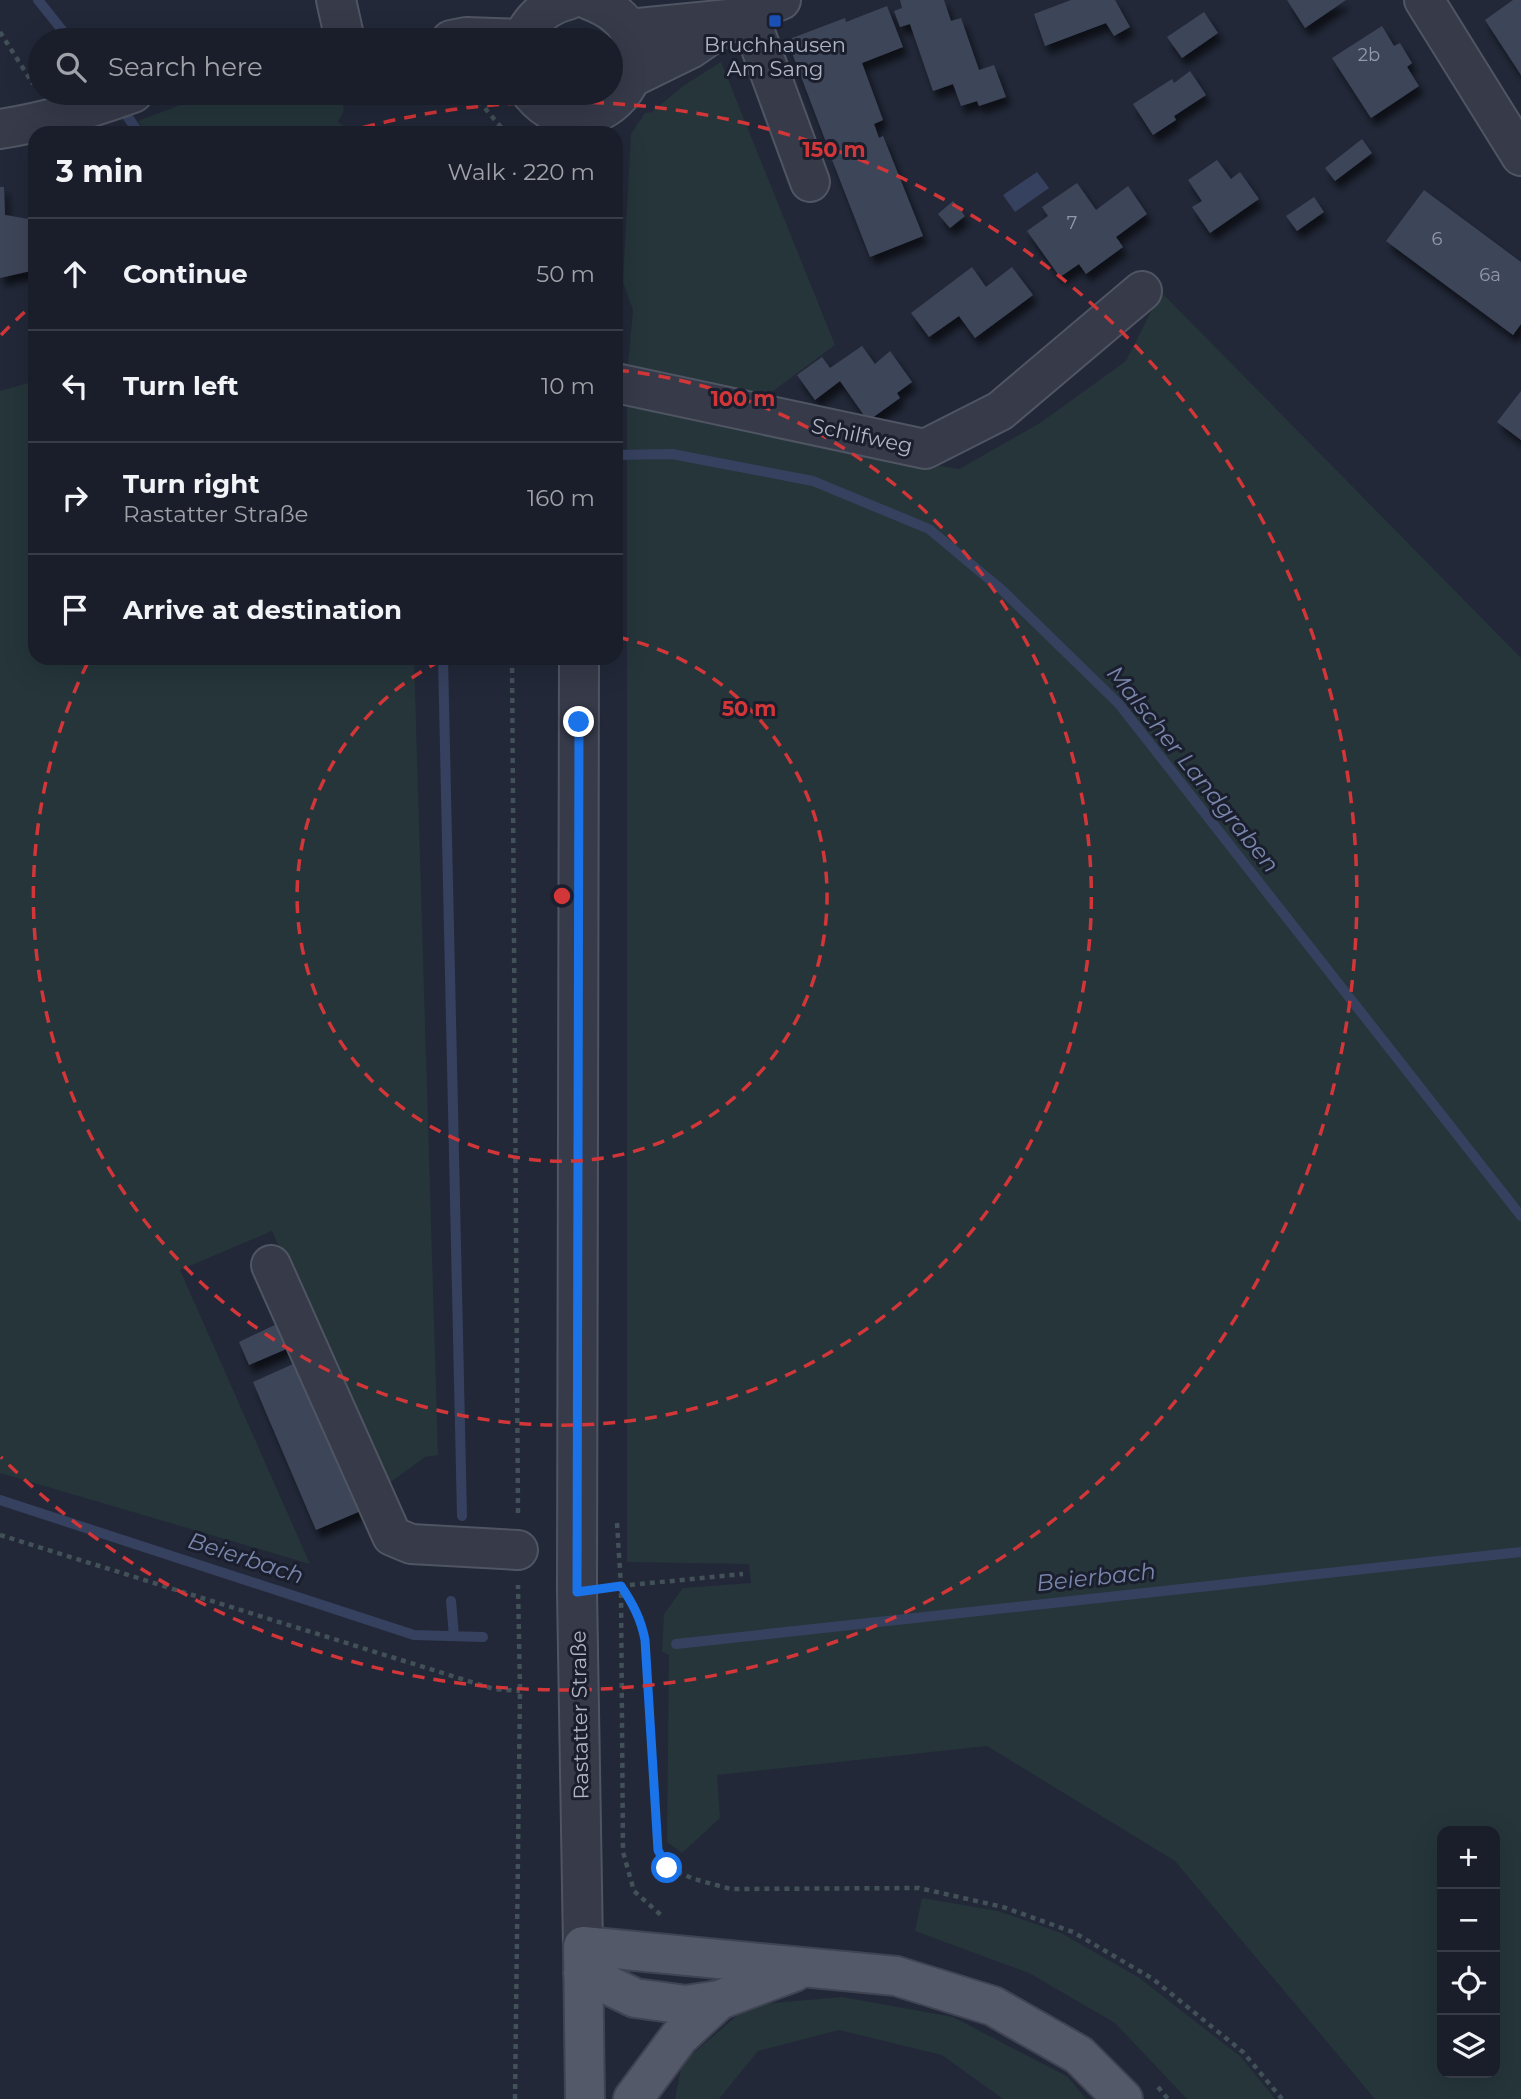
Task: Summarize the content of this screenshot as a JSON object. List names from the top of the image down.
{
  "streets": {
    "main road": ["Rastatter Straße"],
    "street": ["Schilfweg"]
  },
  "water": ["Malscher Landgraben", "Beierbach"],
  "places": {
    "transit": ["Bruchhausen Am Sang"]
  },
  "house_numbers": [
    "2b",
    "7",
    "6",
    "6a"
  ],
  "page": {
    "search": "Search here",
    "heading": ["3 min", "Walk · 220 m"],
    "list": [
      ["Continue", "50 m"],
      ["Turn left", "10 m"],
      ["Turn right", "Rastatter Straße", "160 m"],
      "Arrive at destination"
    ],
    "map_buttons": ["+", "−"]
  },
  "rings": ["150 m", "100 m", "50 m"]
}
